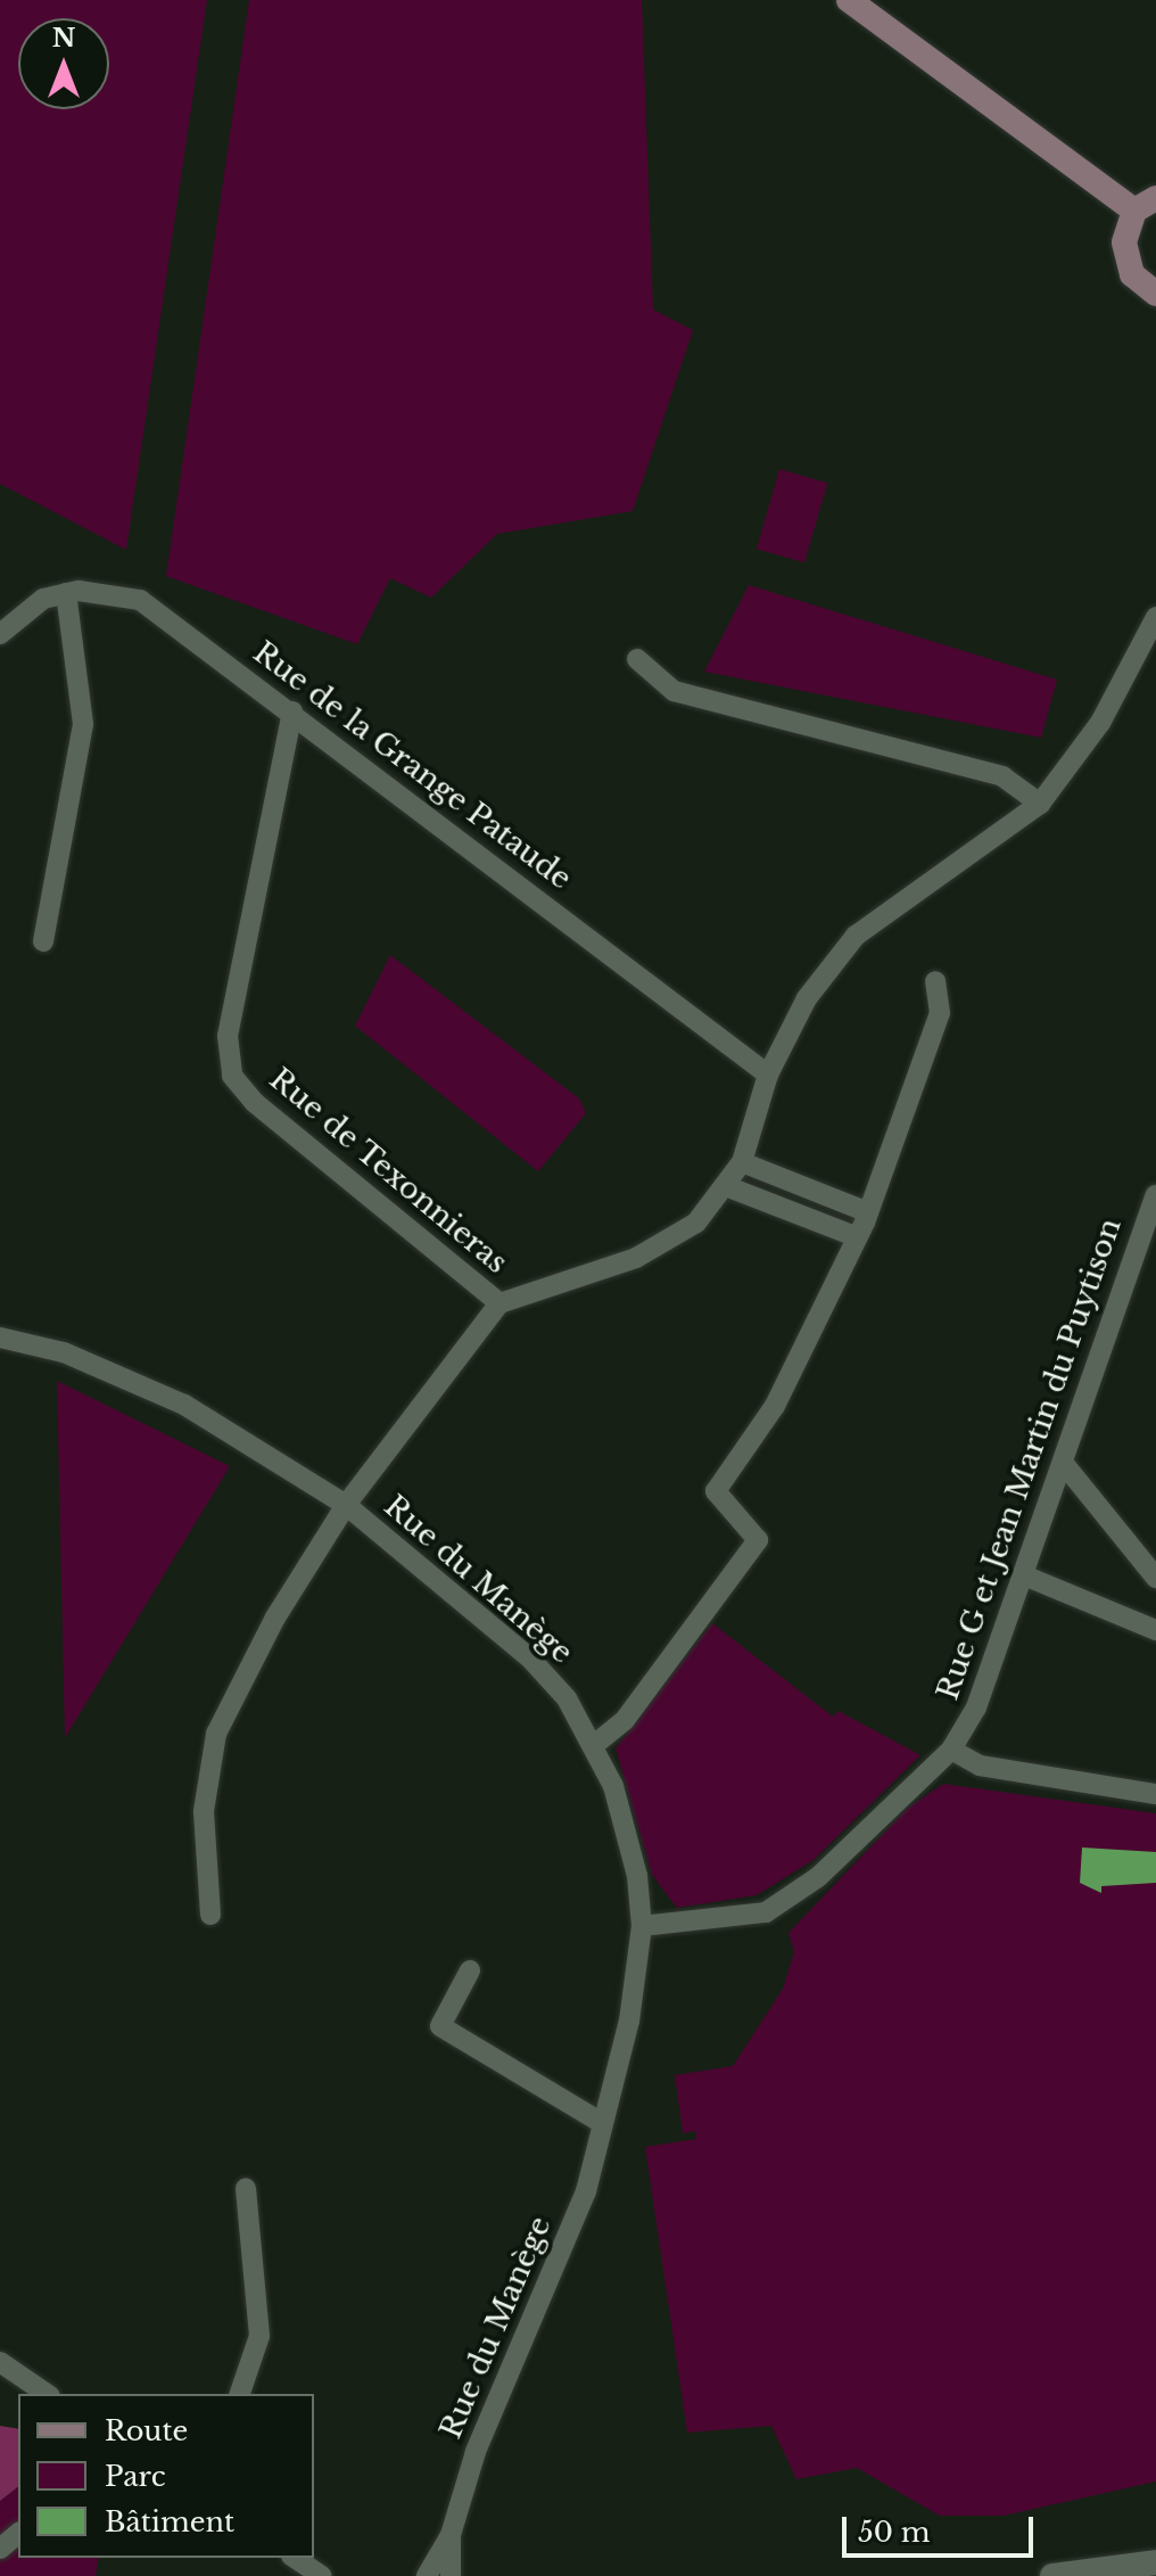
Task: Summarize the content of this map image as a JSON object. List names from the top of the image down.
{
  "streets": {
    "street": [
      "Rue de la Grange Pataude",
      "Rue de Texonnieras",
      "Rue G et Jean Martin du Puytison",
      "Rue du Manège"
    ]
  },
  "crossings": [
    ["Rue de la Grange Pataude", "Rue de Texonnieras"],
    ["Rue G et Jean Martin du Puytison", "Rue du Manège"]
  ],
  "legend": ["Route", "Parc", "Bâtiment"],
  "scale_bar": "50 m",
  "north": "top"
}
